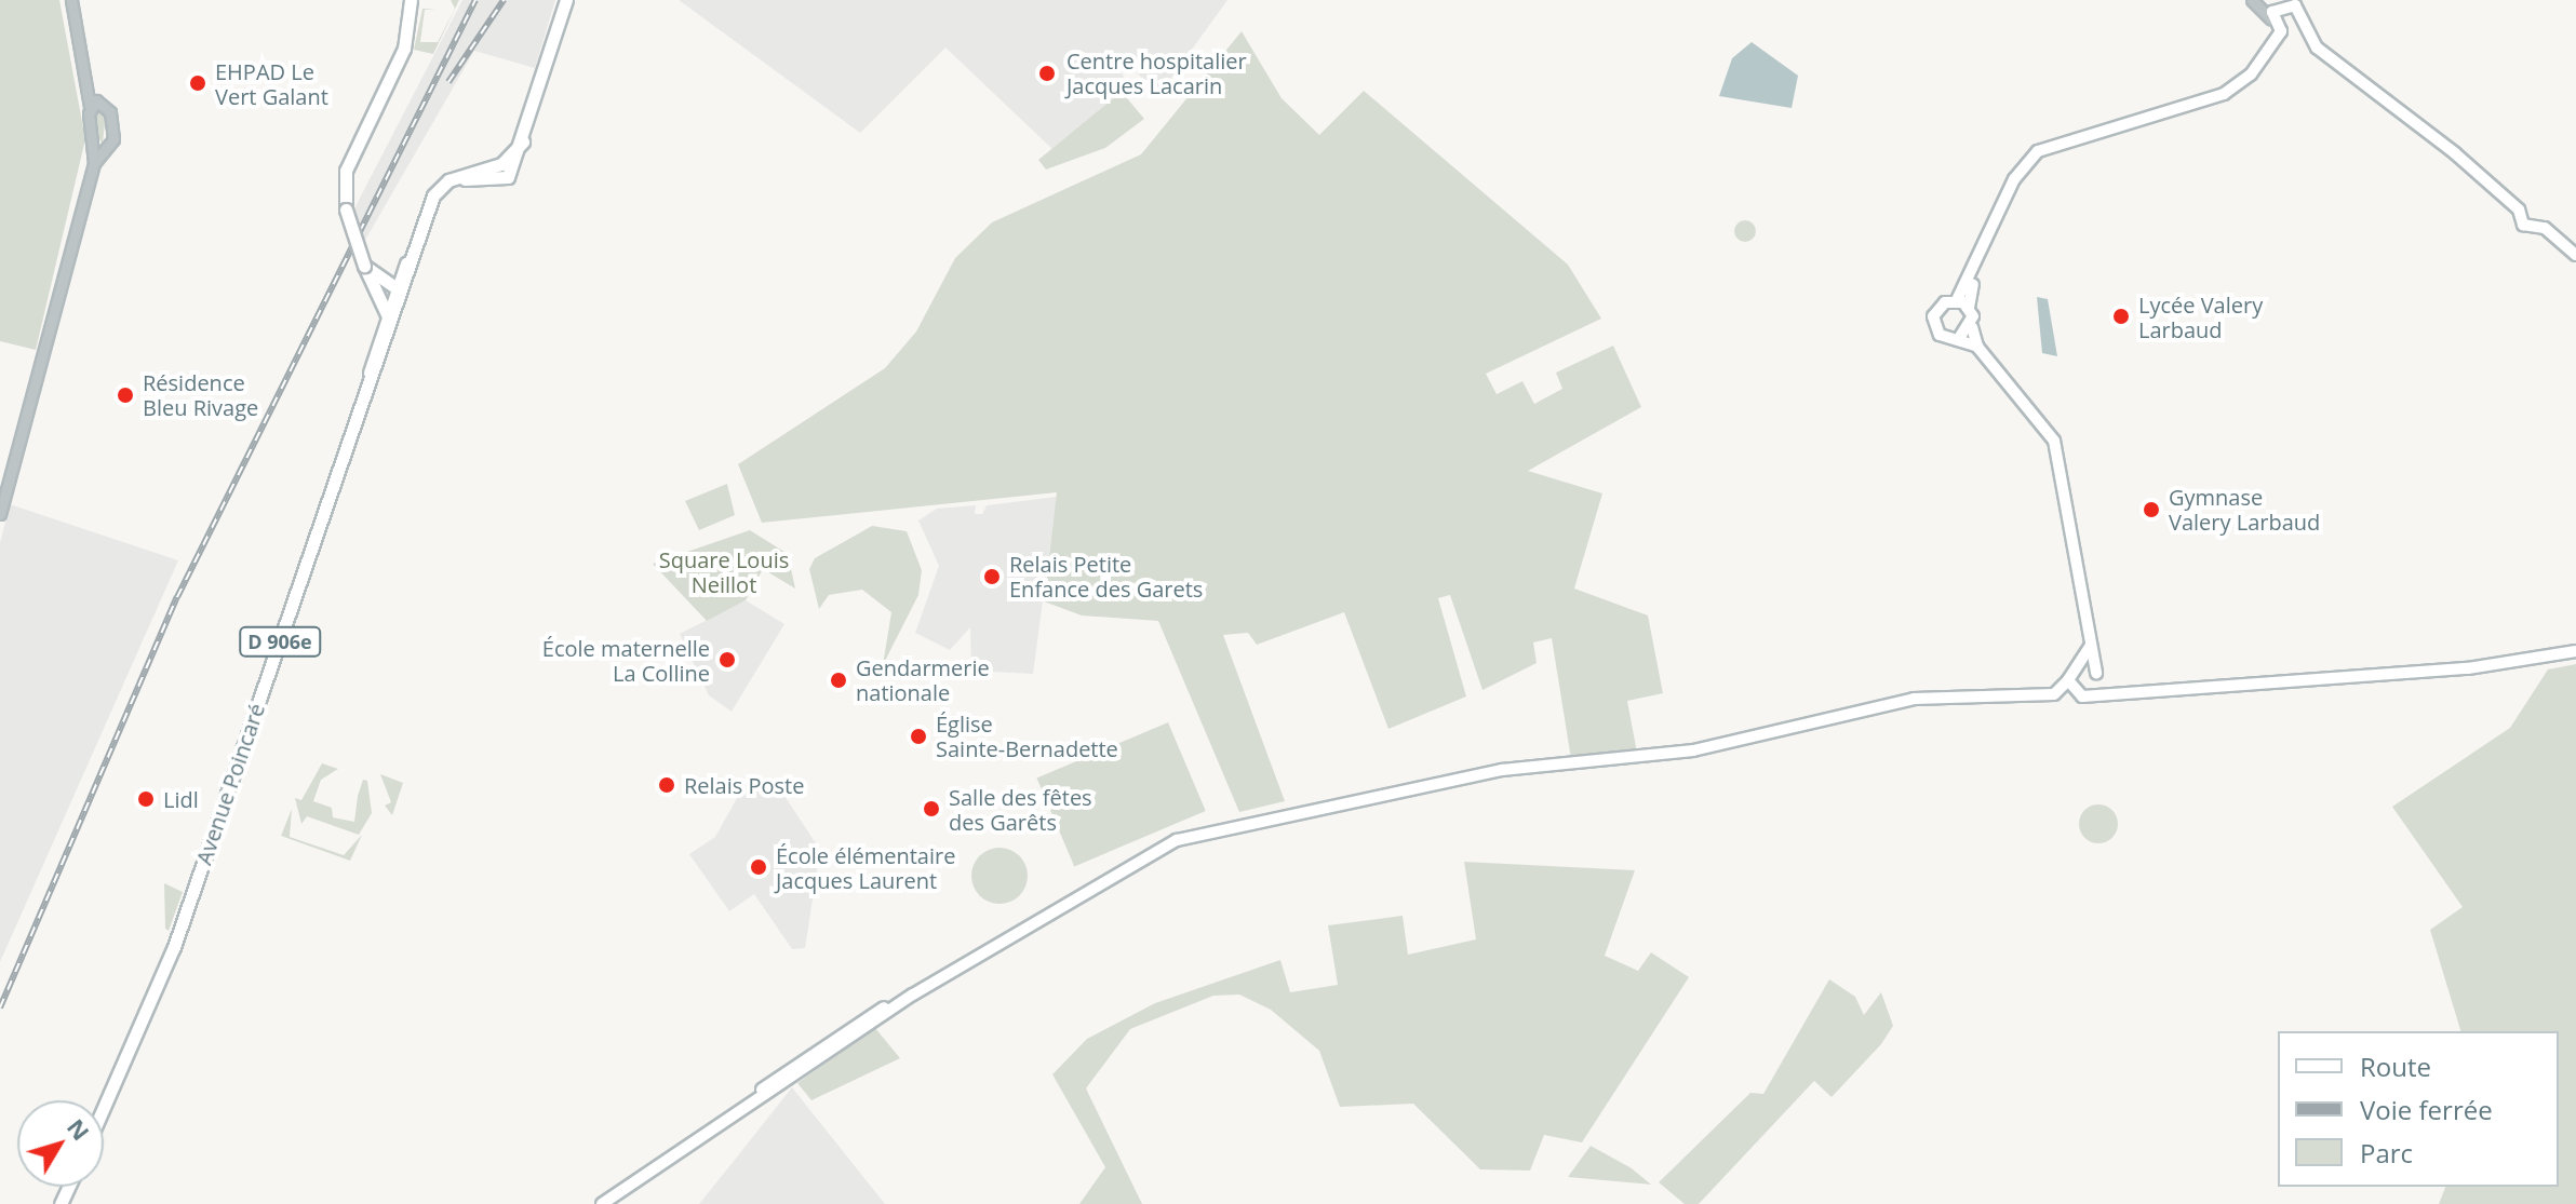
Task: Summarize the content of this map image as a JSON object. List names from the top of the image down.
{
  "streets": {
    "main road": ["D 906e", "Avenue Poincaré"]
  },
  "parks": ["Square Louis Neillot"],
  "places": [
    "Centre hospitalier Jacques Lacarin",
    "EHPAD Le Vert Galant",
    "Lycée Valery Larbaud",
    "Résidence Bleu Rivage",
    "Gymnase Valery Larbaud",
    "Relais Petite Enfance des Garets",
    "École maternelle La Colline",
    "Gendarmerie nationale",
    "Église Sainte-Bernadette",
    "Relais Poste",
    "Lidl",
    "Salle des fêtes des Garêts",
    "École élémentaire Jacques Laurent"
  ],
  "legend": ["Route", "Voie ferrée", "Parc"],
  "north": "top right"
}
